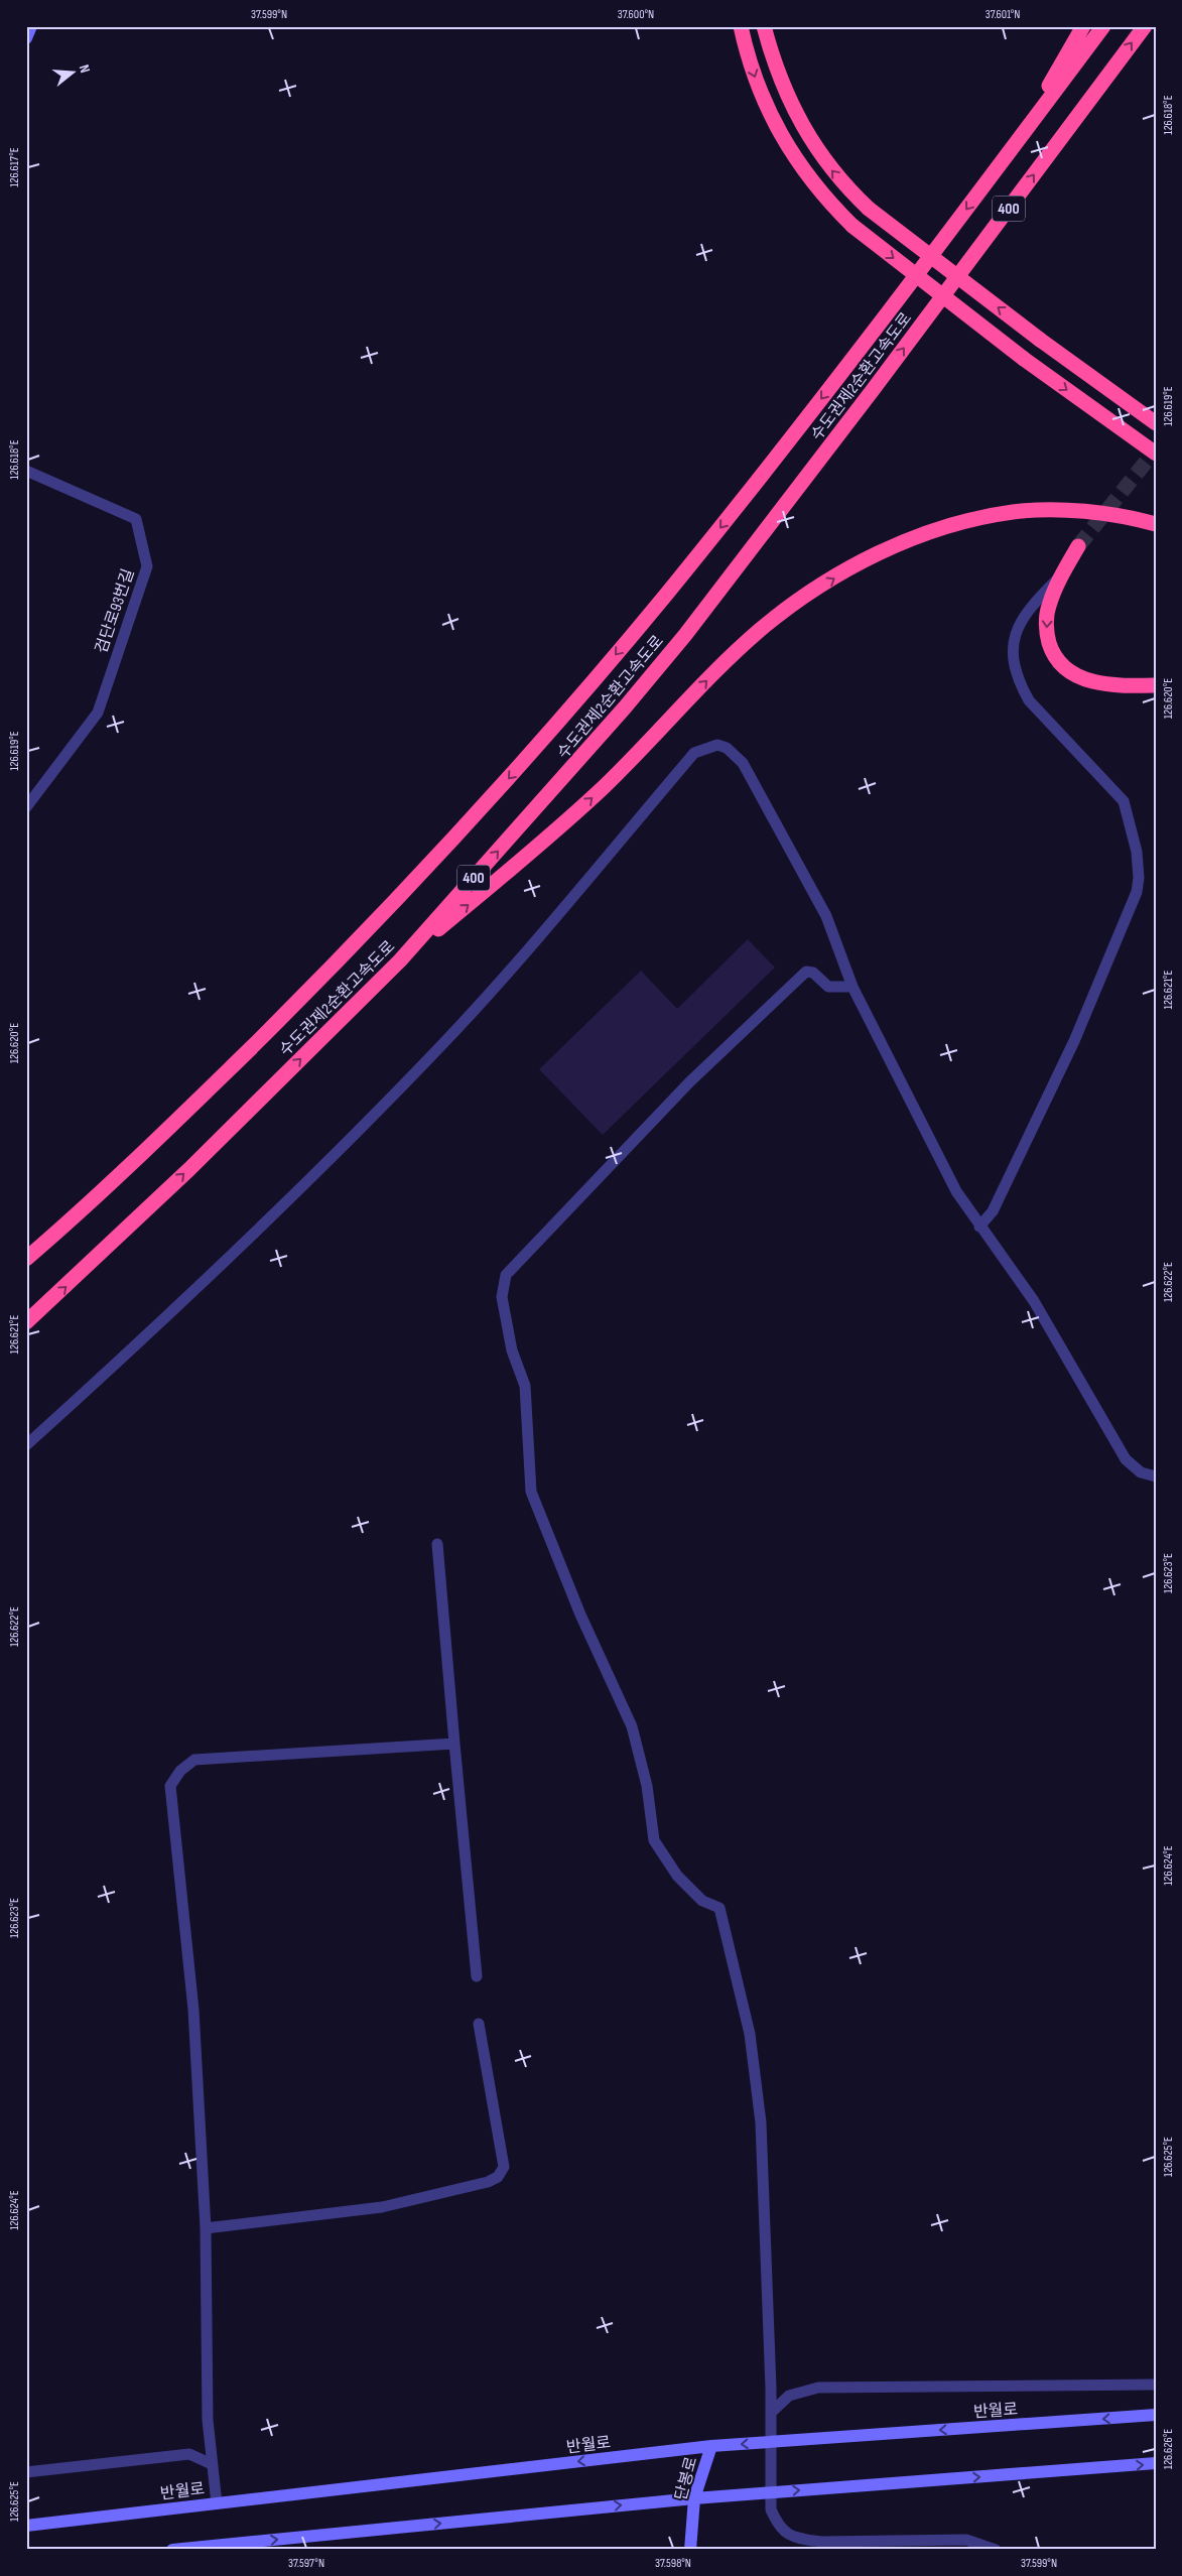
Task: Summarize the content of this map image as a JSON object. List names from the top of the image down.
{
  "streets": {
    "highway": ["400", "수도권제2순환고속도로"],
    "main road": ["반월로", "단봉로"],
    "lane": ["검단로93번길"]
  },
  "crossings": [
    ["반월로", "단봉로"]
  ],
  "north": "right",
  "coordinates": [
    "37.599°N",
    "37.600°N",
    "37.601°N",
    "126.618°E",
    "126.617°E",
    "126.619°E",
    "126.620°E",
    "126.621°E",
    "126.622°E",
    "126.623°E",
    "126.624°E",
    "126.625°E",
    "126.626°E",
    "37.597°N",
    "37.598°N"
  ]
}
